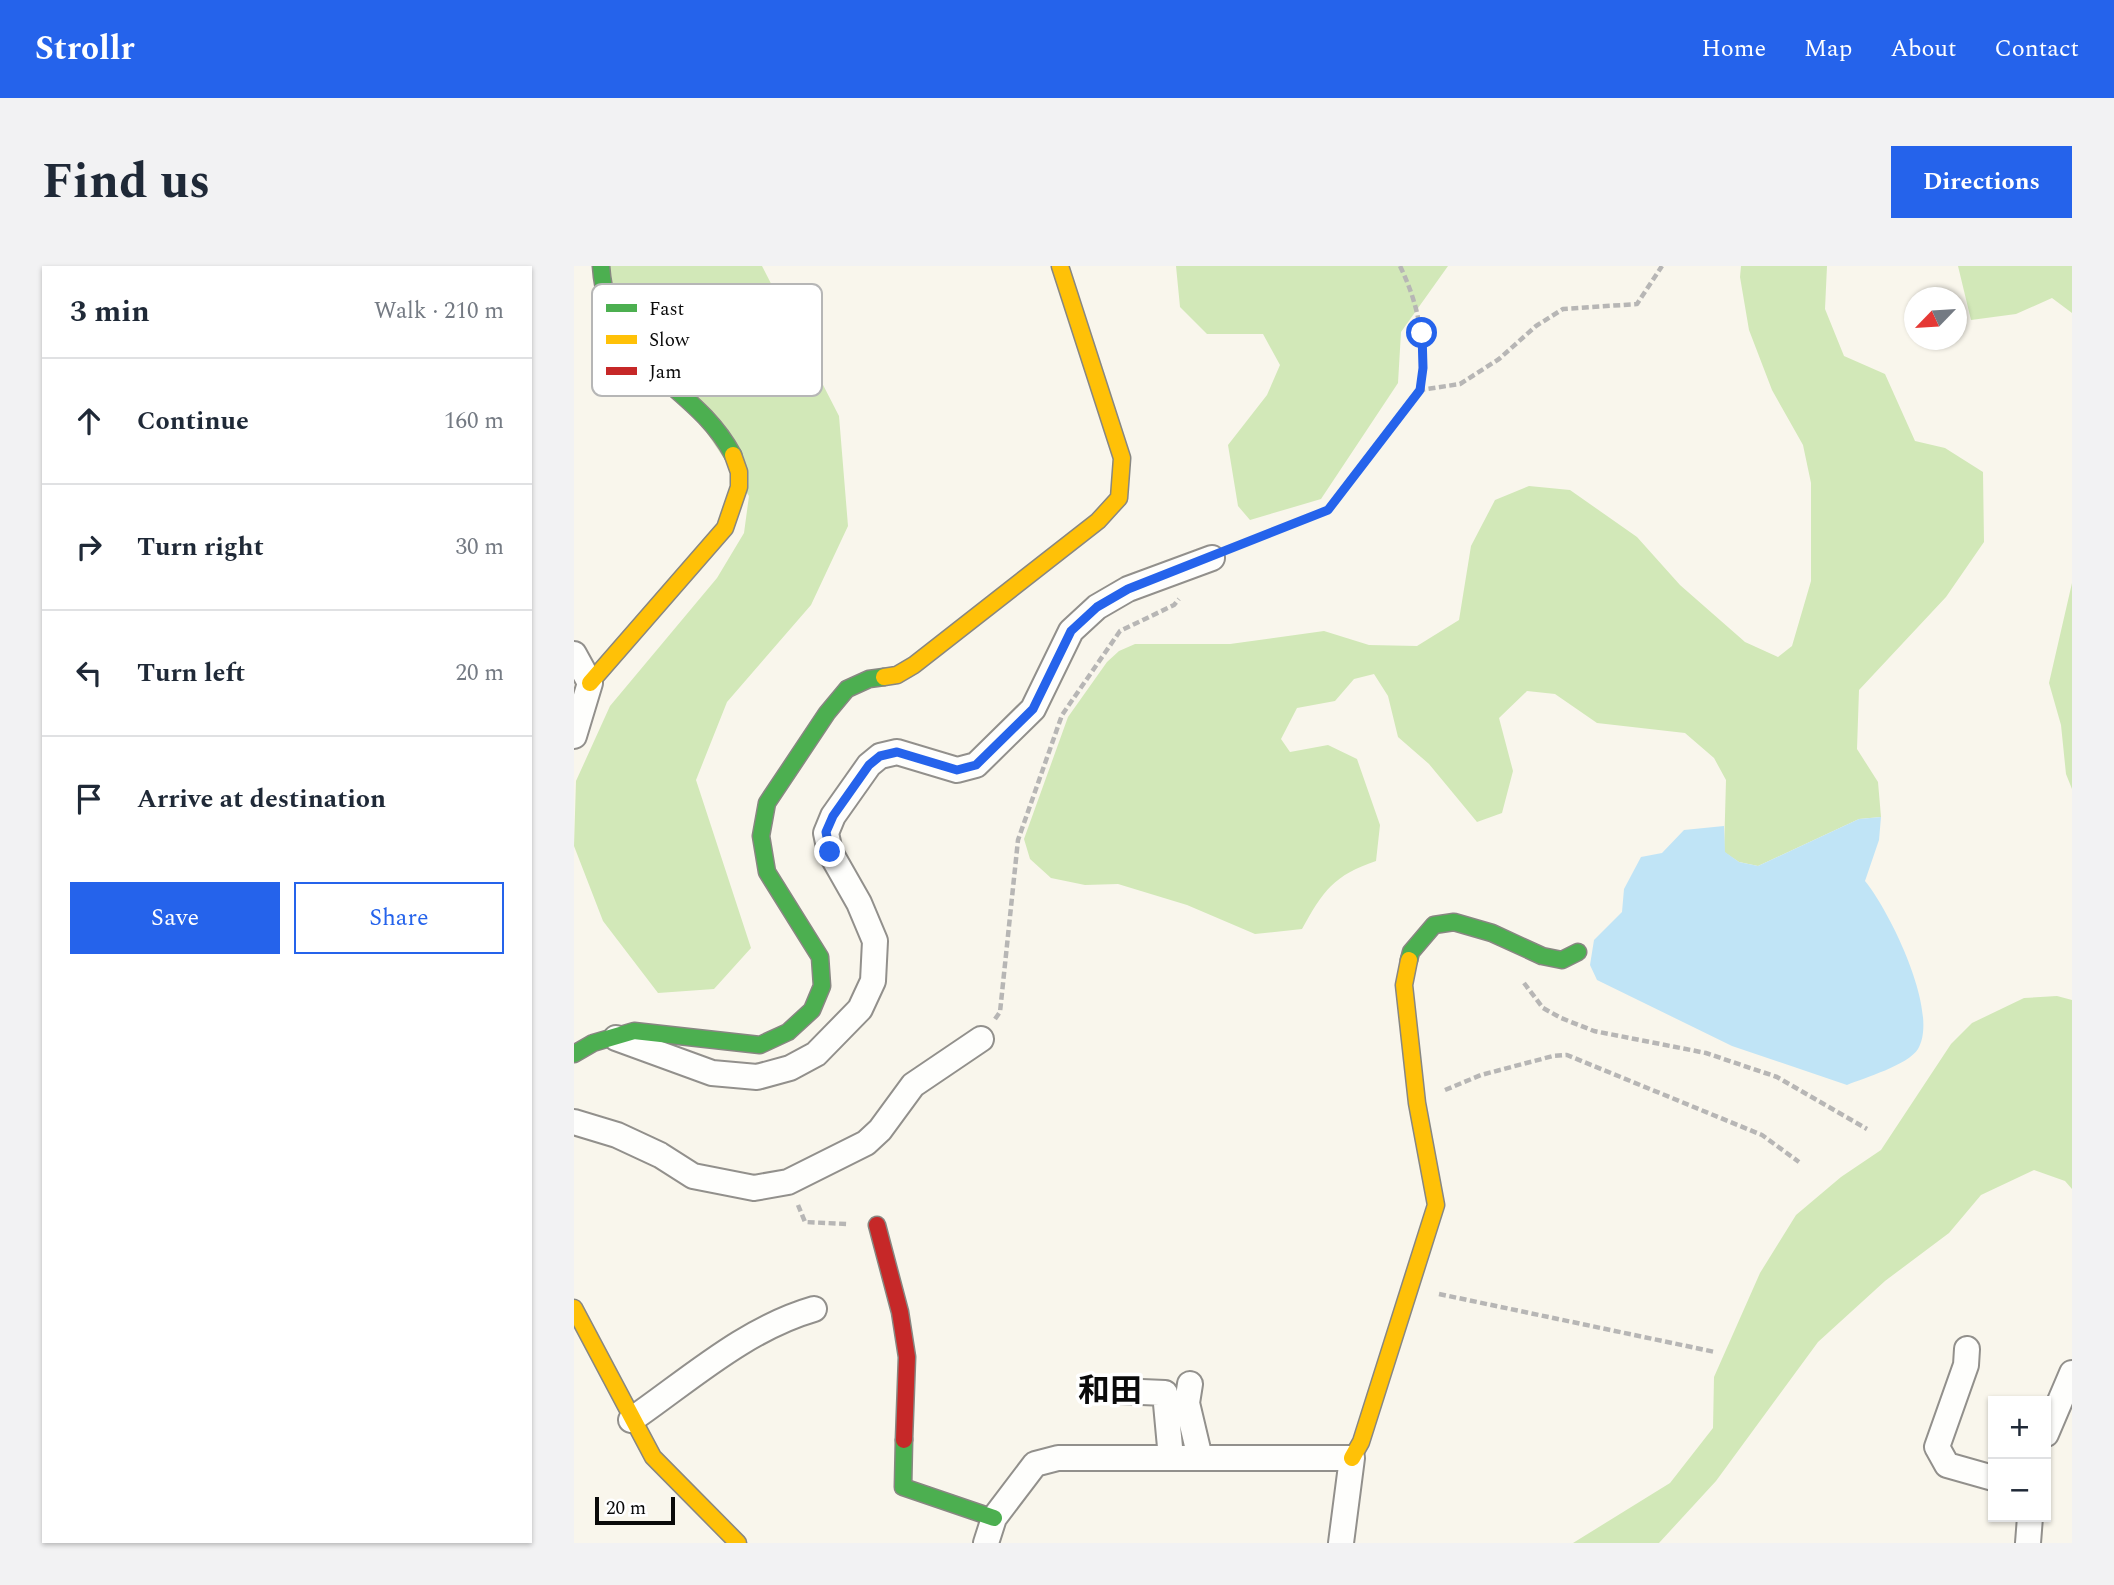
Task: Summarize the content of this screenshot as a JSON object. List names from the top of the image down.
{
  "districts": ["和田"],
  "legend": ["Fast", "Slow", "Jam"],
  "scale_bar": "20 m",
  "north": "bottom left",
  "page": {
    "header": "Strollr",
    "nav": [
      "Home",
      "Map",
      "About",
      "Contact"
    ],
    "title": "Find us",
    "buttons": [
      "Directions",
      ["Save", "Share"]
    ],
    "heading": ["3 min", "Walk · 210 m"],
    "list": [
      ["Continue", "160 m"],
      ["Turn right", "30 m"],
      ["Turn left", "20 m"],
      "Arrive at destination"
    ],
    "map_buttons": ["+", "−"],
    "scale": "20 m"
  }
}
